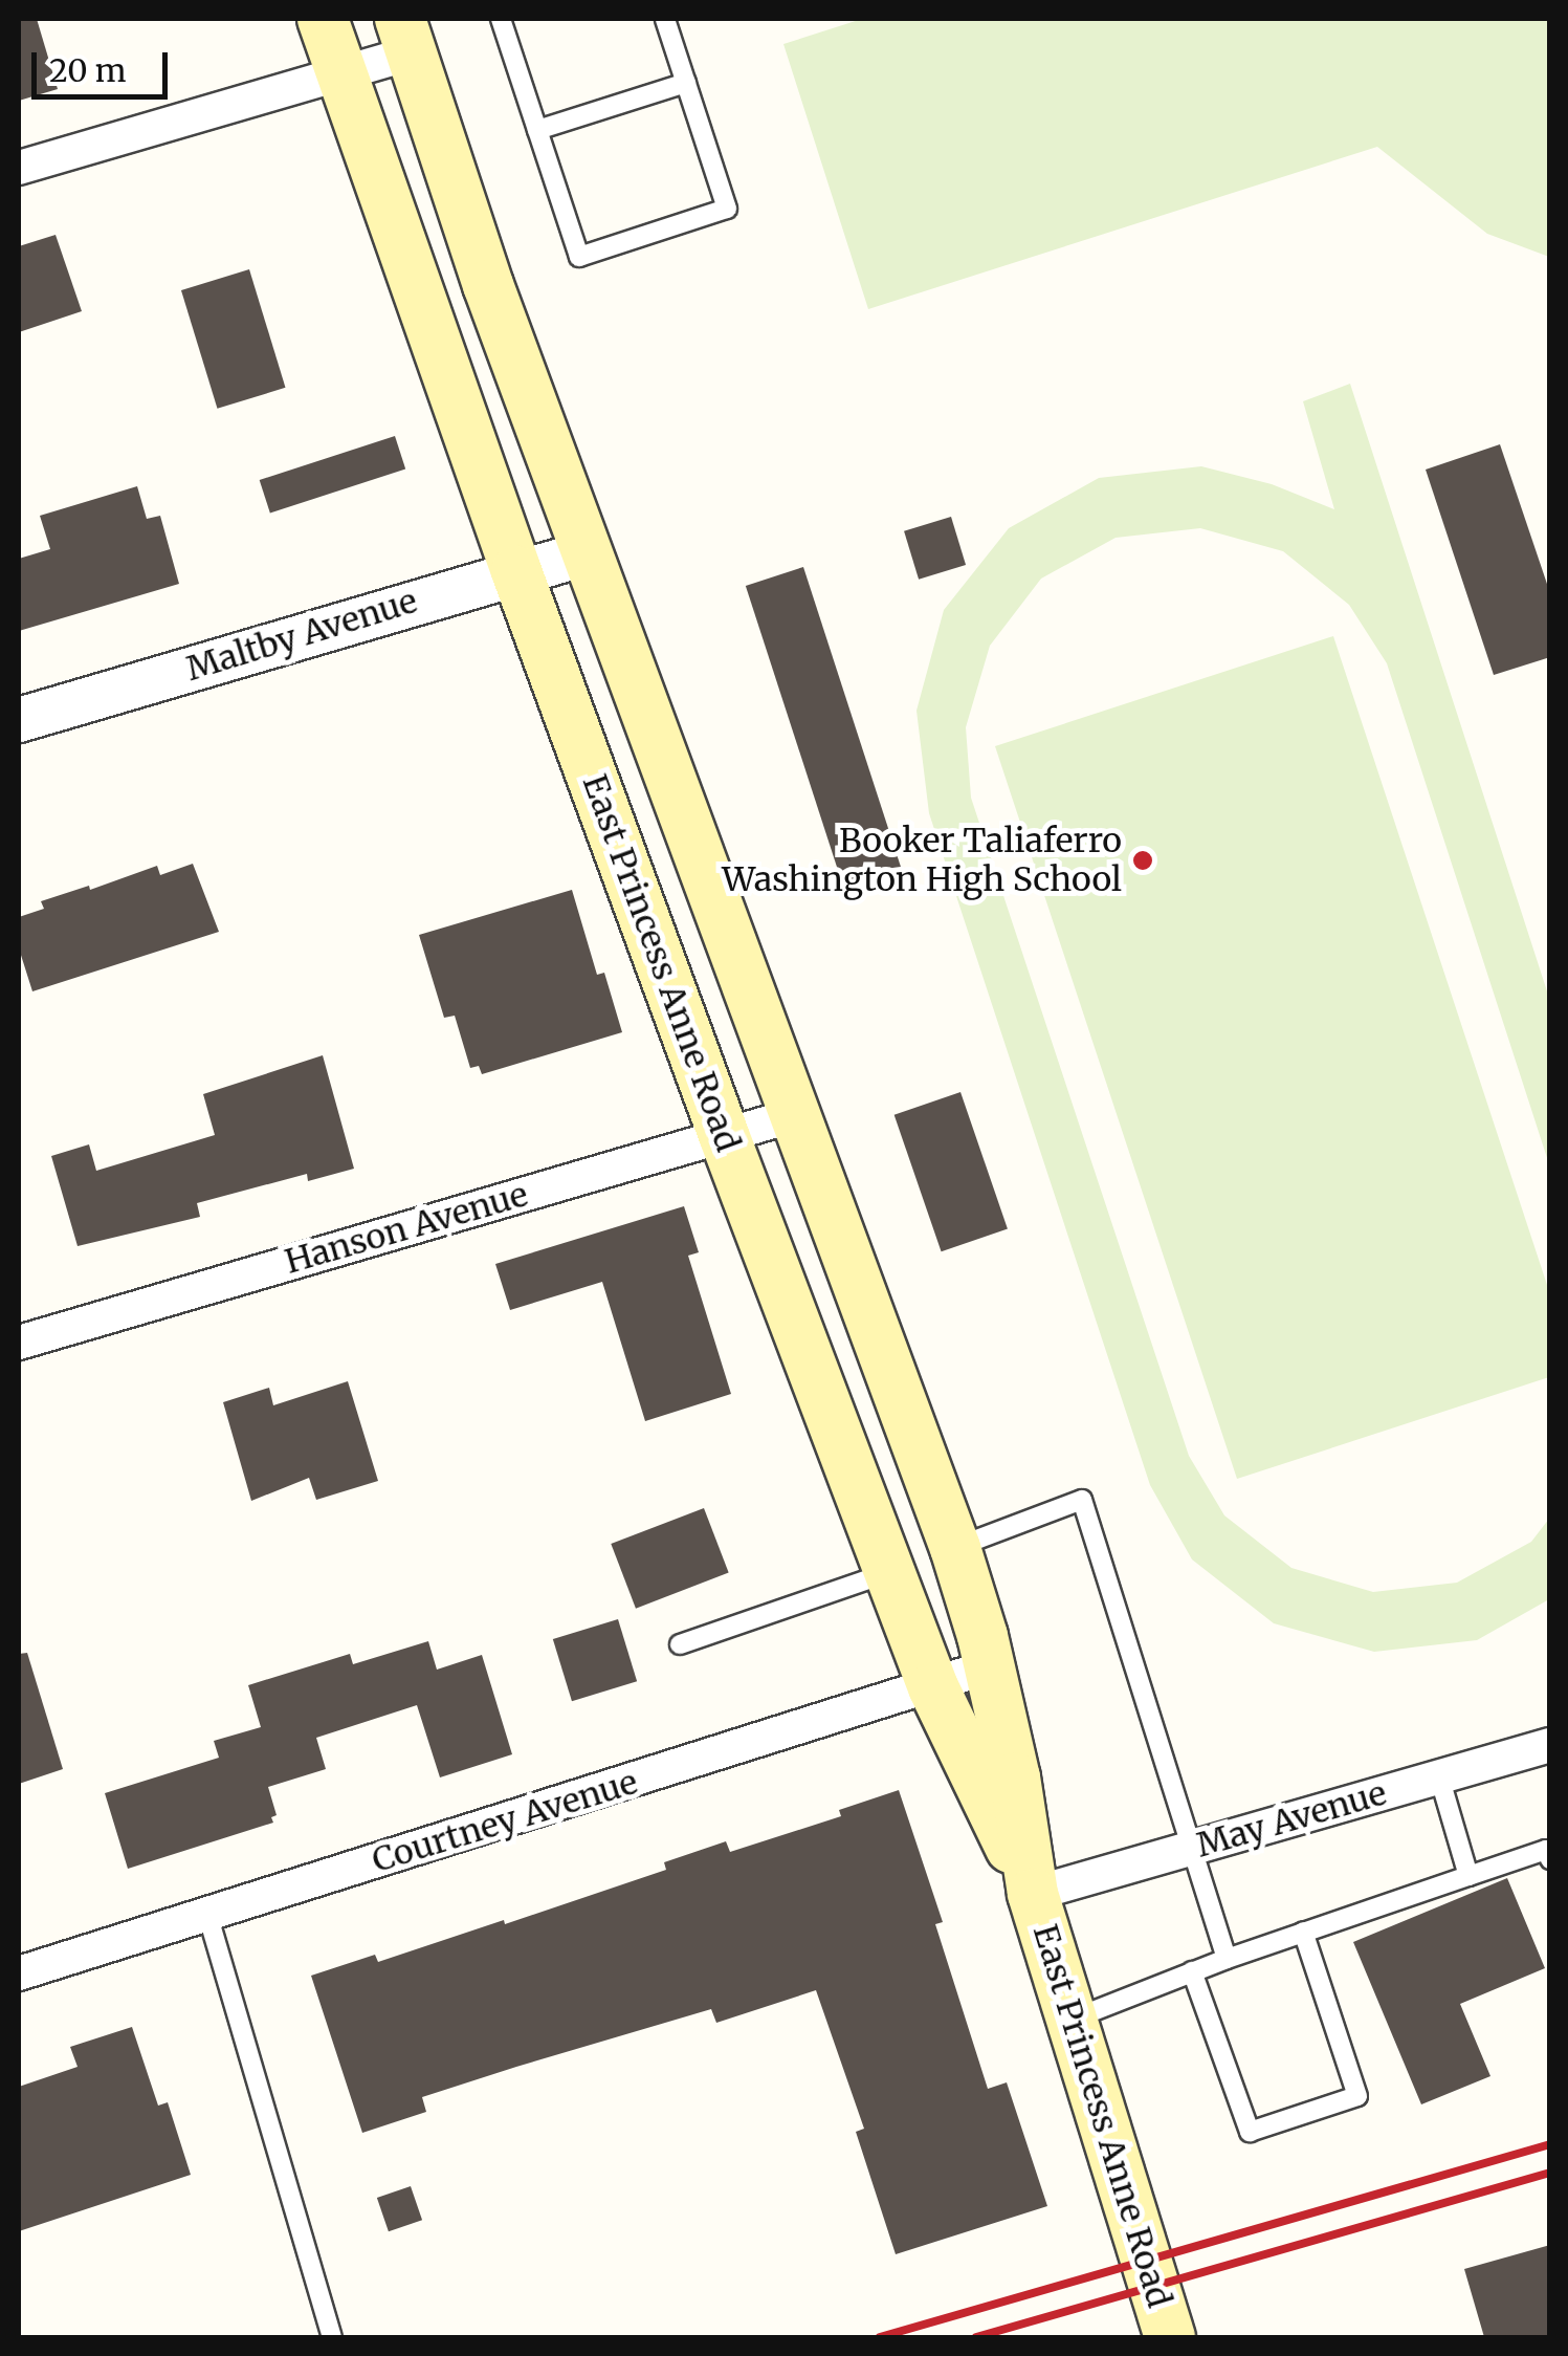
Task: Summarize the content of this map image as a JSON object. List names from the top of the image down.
{
  "streets": {
    "main road": ["East Princess Anne Road"],
    "street": [
      "Maltby Avenue",
      "Hanson Avenue",
      "May Avenue",
      "Courtney Avenue"
    ]
  },
  "crossings": [
    ["Maltby Avenue", "East Princess Anne Road"],
    ["East Princess Anne Road", "Hanson Avenue"],
    ["East Princess Anne Road", "May Avenue"],
    ["East Princess Anne Road", "Courtney Avenue"]
  ],
  "places": ["Booker Taliaferro Washington High School"],
  "scale_bar": "20 m"
}
